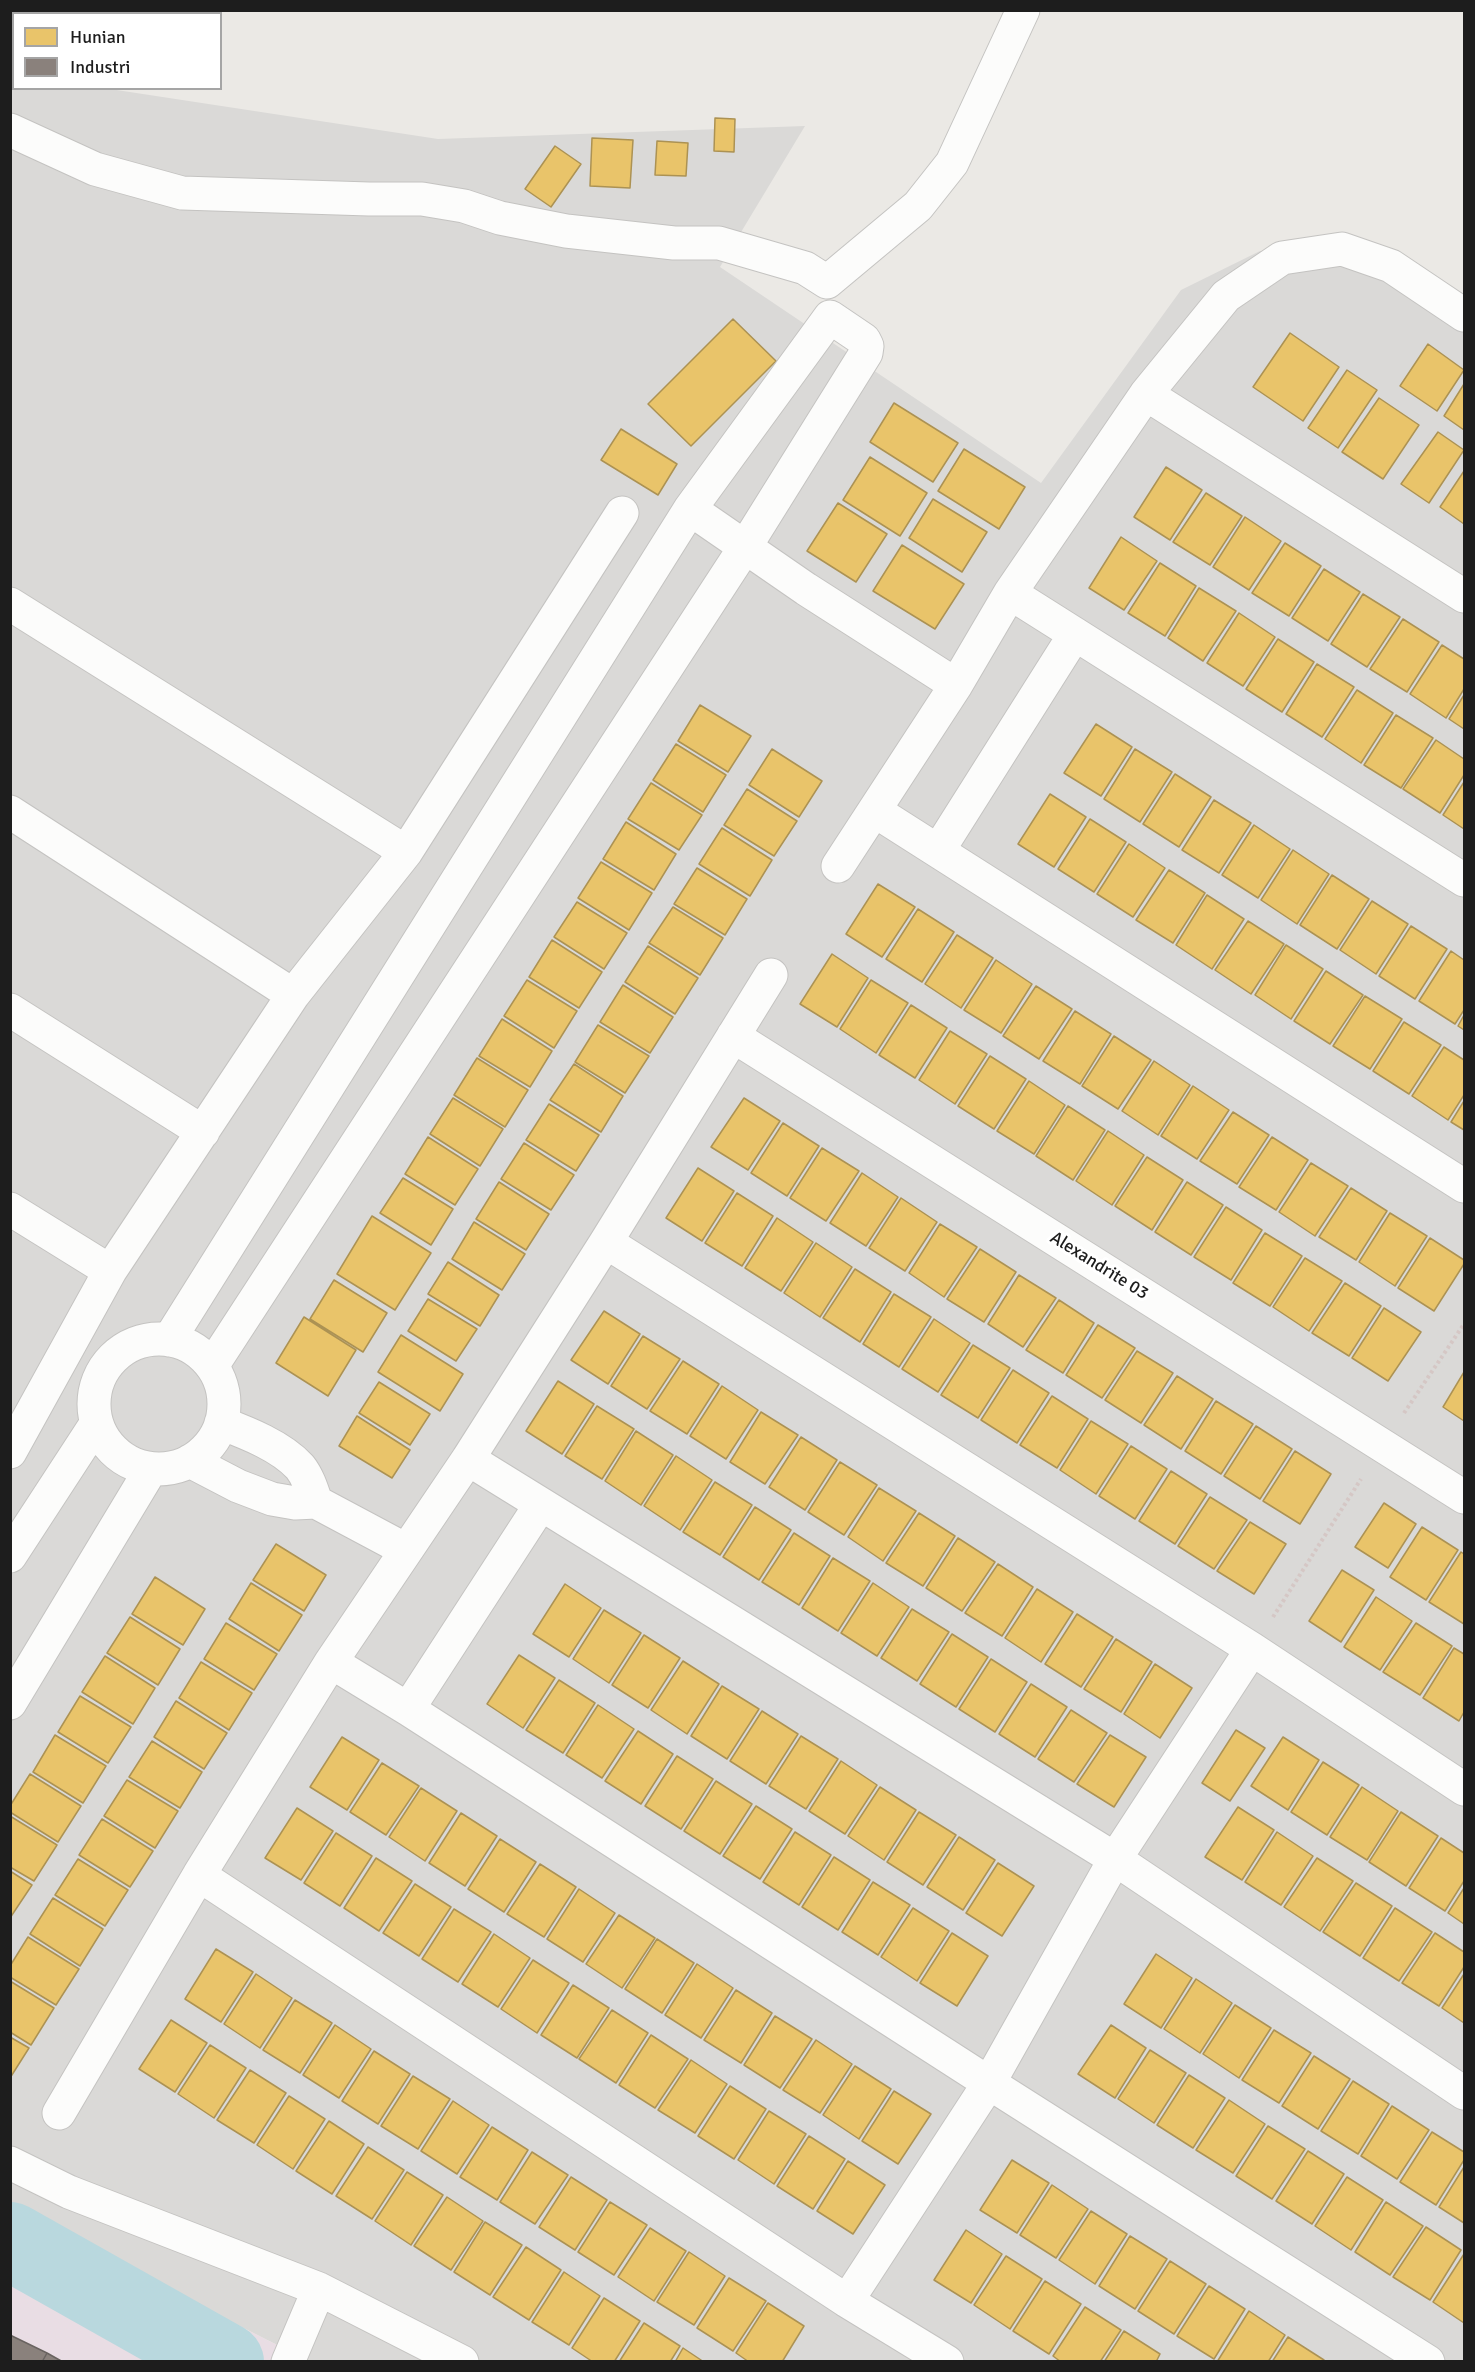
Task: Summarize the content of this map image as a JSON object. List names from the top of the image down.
{
  "streets": {
    "street": ["Alexandrite 03"]
  },
  "legend": ["Hunian", "Industri"]
}
